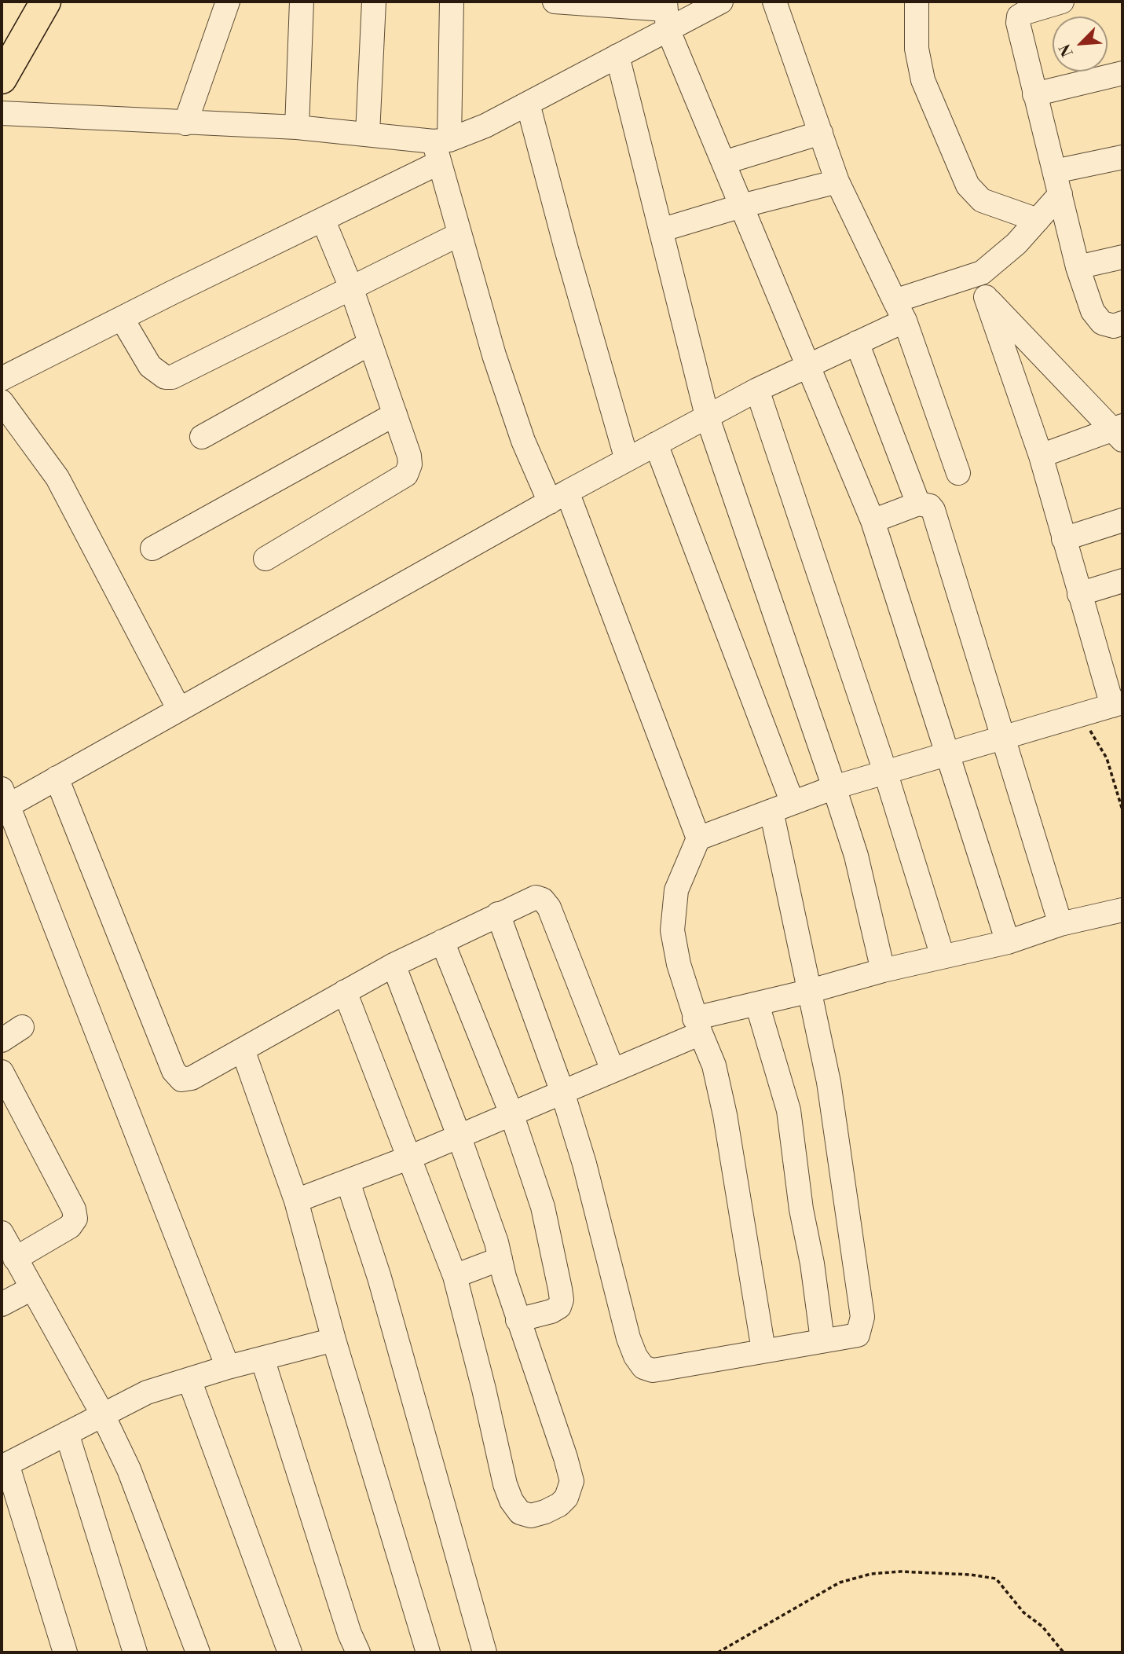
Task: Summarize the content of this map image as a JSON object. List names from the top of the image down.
{
  "north": "bottom left"
}
